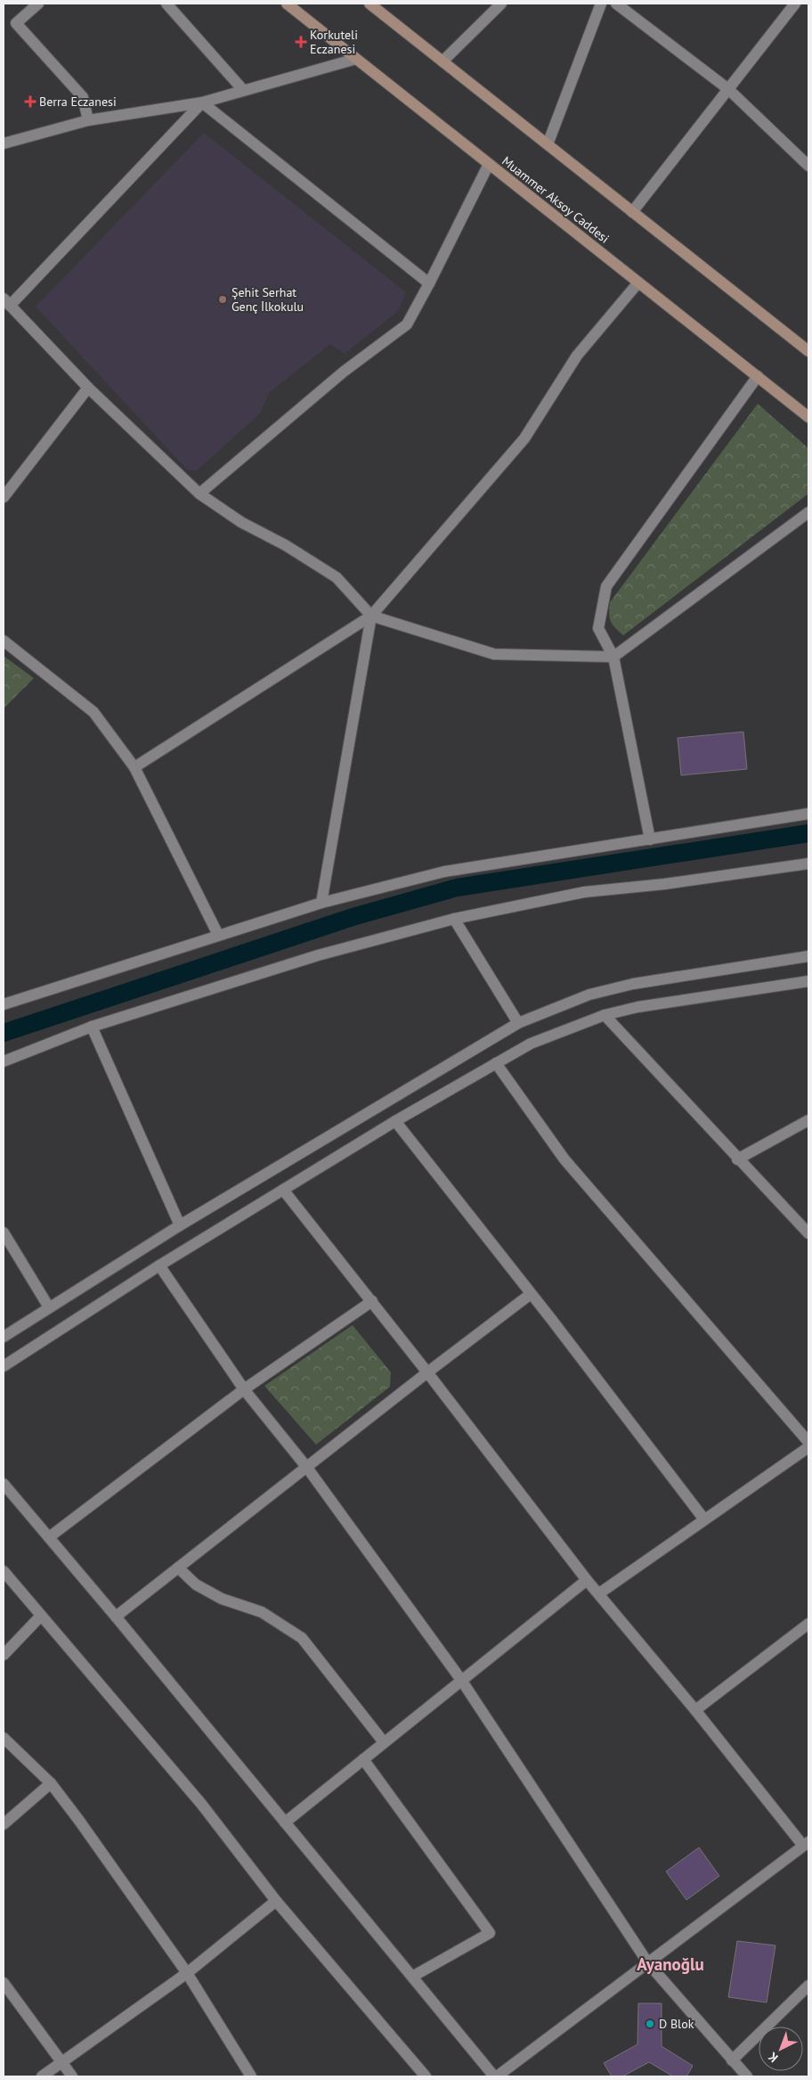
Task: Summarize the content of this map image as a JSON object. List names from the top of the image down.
{
  "streets": {
    "main road": ["Muammer Aksoy Caddesi"]
  },
  "districts": ["Ayanoğlu"],
  "places": {
    "health": ["Korkuteli Eczanesi", "Berra Eczanesi"],
    "other": ["Şehit Serhat Genç İlkokulu", "D Blok"]
  },
  "north": "bottom left"
}
